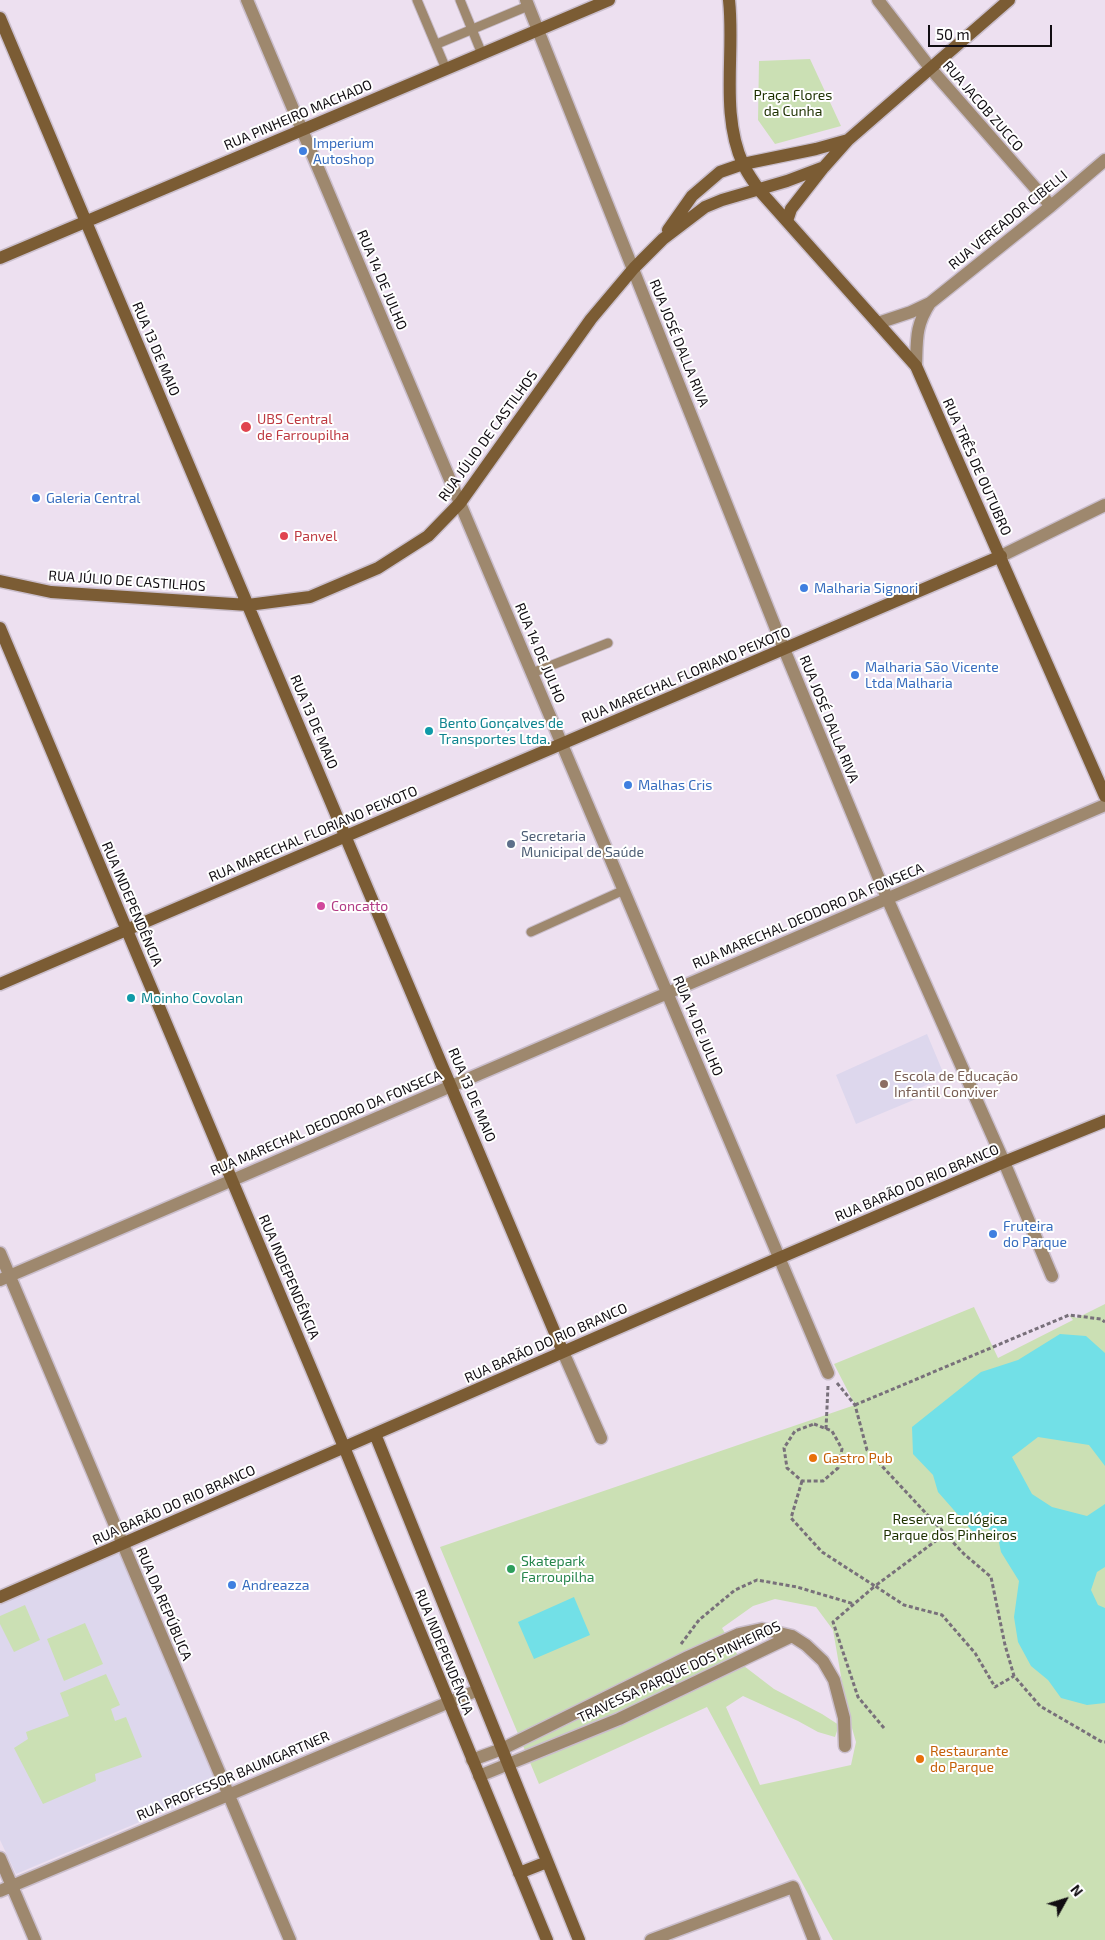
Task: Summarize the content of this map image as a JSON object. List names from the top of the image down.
{
  "streets": {
    "street": [
      "RUA JACOB ZUCCO",
      "RUA PINHEIRO MACHADO",
      "RUA VEREADOR CIBELLI",
      "RUA 14 DE JULHO",
      "RUA JOSÉ DALLA RIVA",
      "RUA 13 DE MAIO",
      "RUA JÚLIO DE CASTILHOS",
      "RUA TRÊS DE OUTUBRO",
      "RUA MARECHAL FLORIANO PEIXOTO",
      "RUA INDEPENDÊNCIA",
      "RUA MARECHAL DEODORO DA FONSECA",
      "RUA BARÃO DO RIO BRANCO",
      "RUA DA REPÚBLICA",
      "TRAVESSA PARQUE DOS PINHEIROS",
      "RUA PROFESSOR BAUMGARTNER"
    ]
  },
  "crossings": [
    ["RUA JACOB ZUCCO", "RUA VEREADOR CIBELLI"],
    ["RUA PINHEIRO MACHADO", "RUA 14 DE JULHO"],
    ["RUA PINHEIRO MACHADO", "RUA JOSÉ DALLA RIVA"],
    ["RUA PINHEIRO MACHADO", "RUA 13 DE MAIO"],
    ["RUA VEREADOR CIBELLI", "RUA TRÊS DE OUTUBRO"],
    ["RUA 14 DE JULHO", "RUA JÚLIO DE CASTILHOS"],
    ["RUA 14 DE JULHO", "RUA MARECHAL FLORIANO PEIXOTO"],
    ["RUA 14 DE JULHO", "RUA MARECHAL DEODORO DA FONSECA"],
    ["RUA 14 DE JULHO", "RUA BARÃO DO RIO BRANCO"],
    ["RUA JOSÉ DALLA RIVA", "RUA JÚLIO DE CASTILHOS"],
    ["RUA JOSÉ DALLA RIVA", "RUA MARECHAL FLORIANO PEIXOTO"],
    ["RUA JOSÉ DALLA RIVA", "RUA MARECHAL DEODORO DA FONSECA"],
    ["RUA JOSÉ DALLA RIVA", "RUA BARÃO DO RIO BRANCO"],
    ["RUA 13 DE MAIO", "RUA JÚLIO DE CASTILHOS"],
    ["RUA 13 DE MAIO", "RUA MARECHAL FLORIANO PEIXOTO"],
    ["RUA 13 DE MAIO", "RUA MARECHAL DEODORO DA FONSECA"],
    ["RUA 13 DE MAIO", "RUA BARÃO DO RIO BRANCO"],
    ["RUA JÚLIO DE CASTILHOS", "RUA TRÊS DE OUTUBRO"],
    ["RUA TRÊS DE OUTUBRO", "RUA MARECHAL FLORIANO PEIXOTO"],
    ["RUA MARECHAL FLORIANO PEIXOTO", "RUA INDEPENDÊNCIA"],
    ["RUA INDEPENDÊNCIA", "RUA MARECHAL DEODORO DA FONSECA"],
    ["RUA INDEPENDÊNCIA", "RUA BARÃO DO RIO BRANCO"],
    ["RUA INDEPENDÊNCIA", "TRAVESSA PARQUE DOS PINHEIROS"],
    ["RUA INDEPENDÊNCIA", "RUA PROFESSOR BAUMGARTNER"],
    ["RUA MARECHAL DEODORO DA FONSECA", "RUA DA REPÚBLICA"],
    ["RUA BARÃO DO RIO BRANCO", "RUA DA REPÚBLICA"],
    ["RUA DA REPÚBLICA", "RUA PROFESSOR BAUMGARTNER"]
  ],
  "parks": ["Praça Flores da Cunha", "Reserva Ecológica Parque dos Pinheiros"],
  "places": [
    "Imperium Autoshop",
    "UBS Central de Farroupilha",
    "Galeria Central",
    "Panvel",
    "Malharia Signori",
    "Malharia São Vicente Ltda Malharia",
    "Bento Gonçalves de Transportes Ltda.",
    "Malhas Cris",
    "Secretaria Municipal de Saúde",
    "Concatto",
    "Moinho Covolan",
    "Escola de Educação Infantil Conviver",
    "Fruteira do Parque",
    "Gastro Pub",
    "Skatepark Farroupilha",
    "Andreazza",
    "Restaurante do Parque"
  ],
  "scale_bar": "50 m",
  "north": "top right"
}
